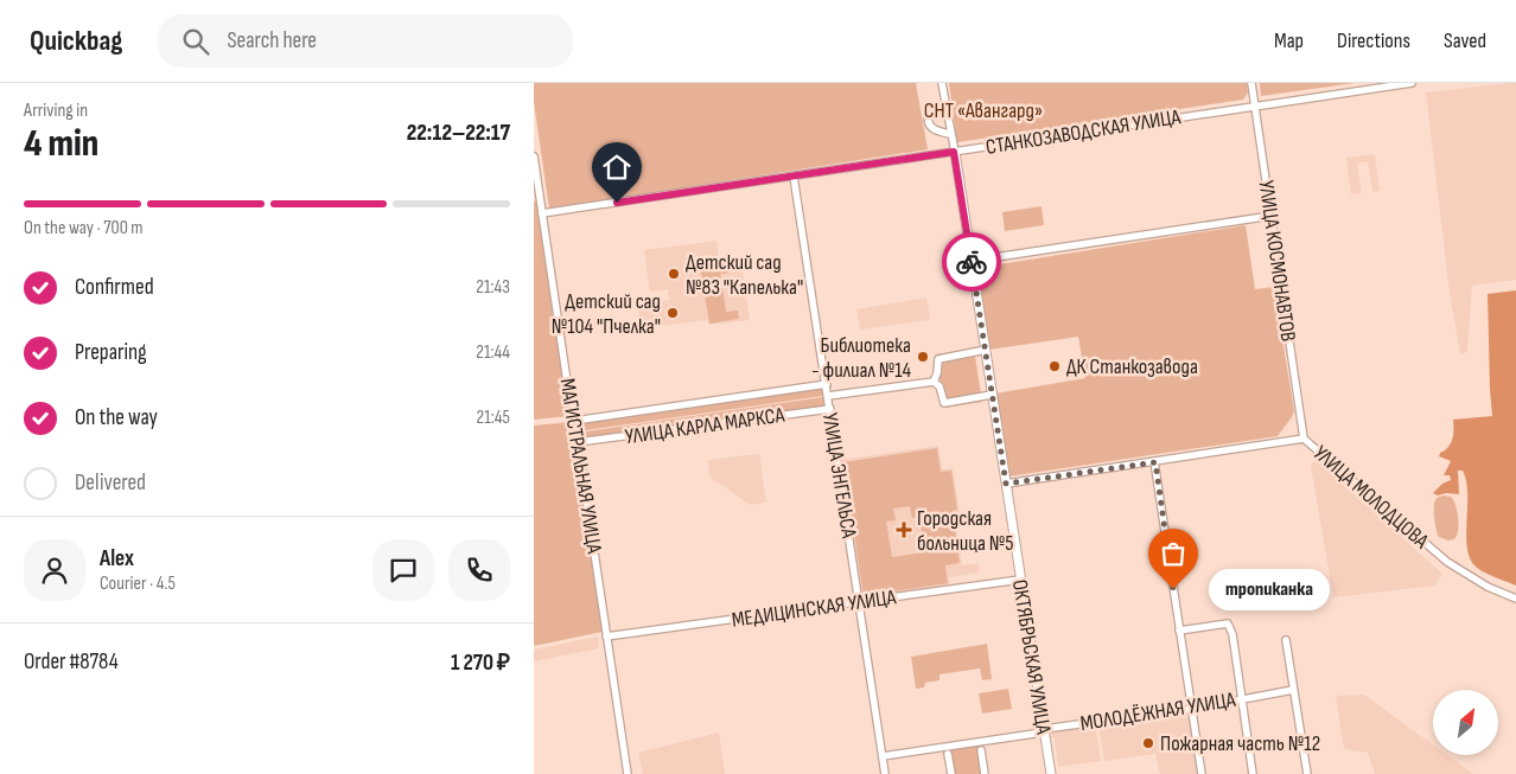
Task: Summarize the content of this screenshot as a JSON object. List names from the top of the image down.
{
  "streets": {
    "main road": ["ОКТЯБРЬСКАЯ УЛИЦА"],
    "street": [
      "СТАНКОЗАВОДСКАЯ УЛИЦА",
      "УЛИЦА КОСМОНАВТОВ",
      "УЛИЦА КАРЛА МАРКСА",
      "МАГИСТРАЛЬНАЯ УЛИЦА",
      "УЛИЦА ЭНГЕЛЬСА",
      "УЛИЦА МОЛОДЦОВА",
      "МЕДИЦИНСКАЯ УЛИЦА",
      "МОЛОДЁЖНАЯ УЛИЦА"
    ]
  },
  "crossings": [
    ["СТАНКОЗАВОДСКАЯ УЛИЦА", "УЛИЦА КОСМОНАВТОВ"],
    ["СТАНКОЗАВОДСКАЯ УЛИЦА", "МАГИСТРАЛЬНАЯ УЛИЦА"],
    ["СТАНКОЗАВОДСКАЯ УЛИЦА", "УЛИЦА ЭНГЕЛЬСА"],
    ["СТАНКОЗАВОДСКАЯ УЛИЦА", "ОКТЯБРЬСКАЯ УЛИЦА"],
    ["УЛИЦА КОСМОНАВТОВ", "УЛИЦА МОЛОДЦОВА"],
    ["УЛИЦА КАРЛА МАРКСА", "МАГИСТРАЛЬНАЯ УЛИЦА"],
    ["УЛИЦА КАРЛА МАРКСА", "УЛИЦА ЭНГЕЛЬСА"],
    ["МАГИСТРАЛЬНАЯ УЛИЦА", "МЕДИЦИНСКАЯ УЛИЦА"],
    ["УЛИЦА ЭНГЕЛЬСА", "МЕДИЦИНСКАЯ УЛИЦА"],
    ["УЛИЦА ЭНГЕЛЬСА", "МОЛОДЁЖНАЯ УЛИЦА"],
    ["УЛИЦА МОЛОДЦОВА", "ОКТЯБРЬСКАЯ УЛИЦА"],
    ["МЕДИЦИНСКАЯ УЛИЦА", "ОКТЯБРЬСКАЯ УЛИЦА"],
    ["ОКТЯБРЬСКАЯ УЛИЦА", "МОЛОДЁЖНАЯ УЛИЦА"]
  ],
  "parks": ["СНТ «Авангард»"],
  "places": {
    "other": [
      "Детский сад №83 \"Капелька\"",
      "Детский сад №104 \"Пчелка\"",
      "Библиотека - филиал №14",
      "ДК Станкозавода",
      "тропиканка",
      "Пожарная часть №12"
    ],
    "health": ["Городская больница №5"]
  },
  "north": "top right",
  "page": {
    "header": "Quickbag",
    "search": "Search here",
    "nav": ["Map", "Directions", "Saved"],
    "heading": ["4 min", "Arriving in", "22:12–22:17"],
    "panel": [
      "Alex",
      "Courier · 4.5",
      "Order #8784",
      "1 270 ₽"
    ],
    "bar": "On the way · 700 m",
    "list": [
      ["Confirmed", "21:43"],
      ["Preparing", "21:44"],
      ["On the way", "21:45"],
      "Delivered"
    ],
    "bubble": "тропиканка"
  }
}
